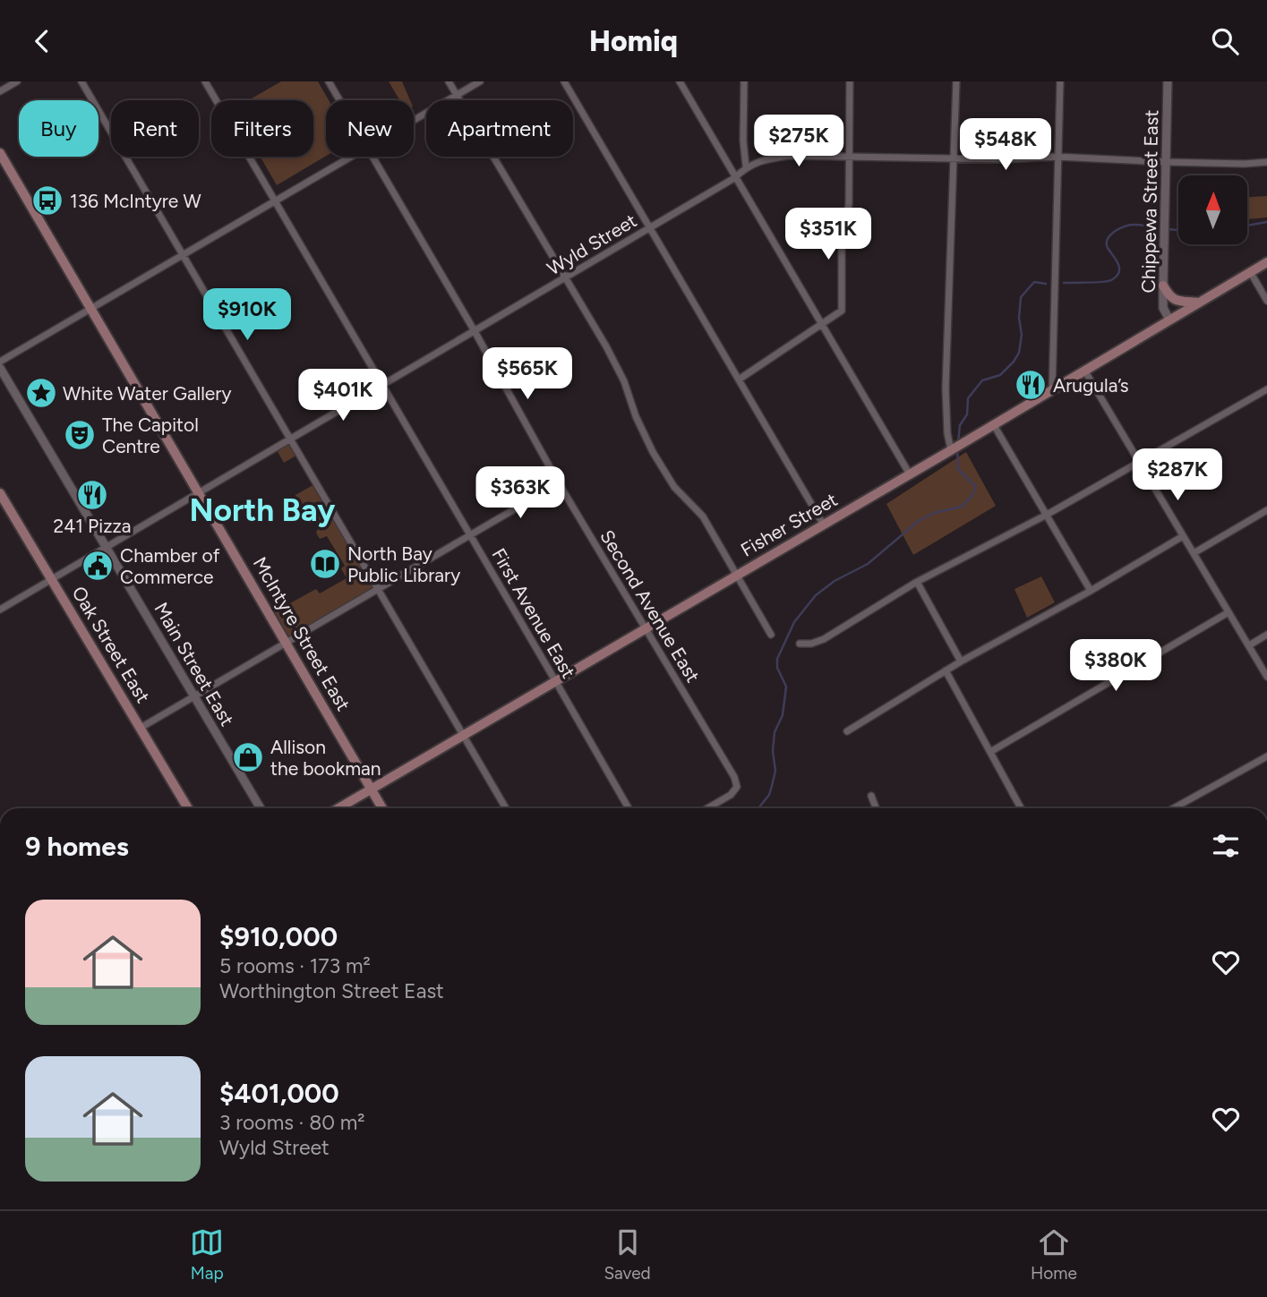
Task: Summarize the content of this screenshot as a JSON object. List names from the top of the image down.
{
  "streets": {
    "main road": ["Fisher Street", "McIntyre Street East", "Oak Street East"],
    "street": [
      "Chippewa Street East",
      "Wyld Street",
      "Second Avenue East",
      "First Avenue East",
      "Main Street East"
    ]
  },
  "crossings": [
    ["Chippewa Street East", "Wyld Street"],
    ["Chippewa Street East", "Fisher Street"],
    ["Wyld Street", "Second Avenue East"],
    ["Wyld Street", "First Avenue East"],
    ["Wyld Street", "McIntyre Street East"],
    ["Wyld Street", "Oak Street East"],
    ["Wyld Street", "Main Street East"],
    ["Fisher Street", "Second Avenue East"],
    ["Fisher Street", "First Avenue East"],
    ["Fisher Street", "McIntyre Street East"]
  ],
  "districts": ["North Bay"],
  "places": {
    "bus stop": ["136 McIntyre W"],
    "restaurant": ["Arugula’s", "241 Pizza"],
    "place": ["White Water Gallery"],
    "theatre": ["The Capitol Centre"],
    "library": ["North Bay Public Library"],
    "public building": ["Chamber of Commerce"],
    "shop": ["Allison the bookman"]
  },
  "north": "top",
  "page": {
    "header": "Homiq",
    "chip": [
      "Buy",
      "Rent",
      "Filters",
      "New",
      "Apartment"
    ],
    "price": [
      "$275K",
      "$548K",
      "$351K",
      "$910K",
      "$565K",
      "$401K",
      "$287K",
      "$363K",
      "$380K"
    ],
    "heading": "9 homes",
    "list": [
      {
        "name": "$910,000",
        "note": "5 rooms · 173 m² · Worthington Street East"
      },
      {
        "name": "$401,000",
        "note": "3 rooms · 80 m² · Wyld Street"
      }
    ],
    "tabs": ["Map", "Saved", "Home"]
  }
}
